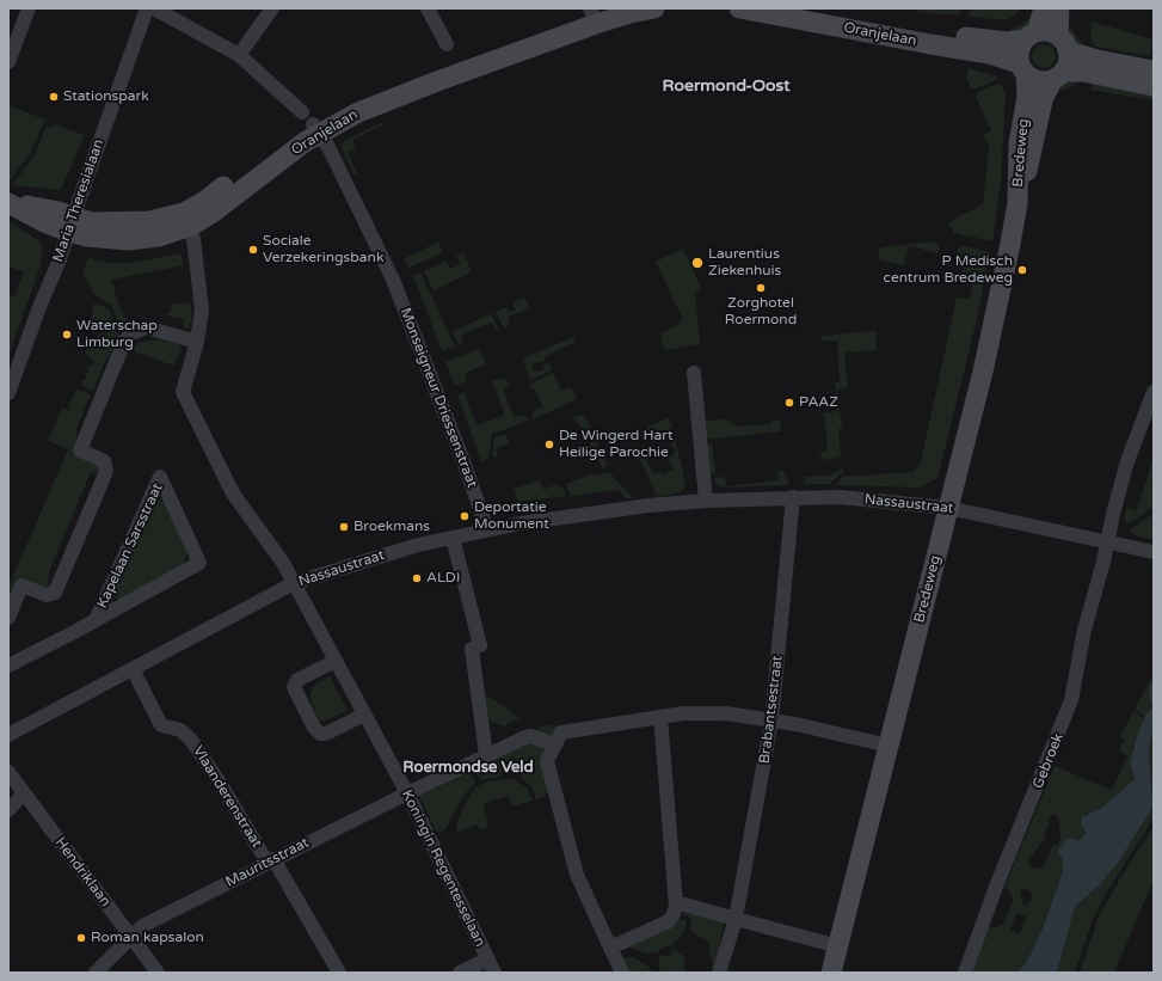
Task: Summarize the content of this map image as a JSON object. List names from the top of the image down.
{
  "streets": {
    "street": [
      "Oranjelaan",
      "Bredeweg",
      "Maria Theresialaan",
      "Monseigneur Driessenstraat",
      "Nassaustraat",
      "Kapelaan Sarsstraat",
      "Brabantsestraat",
      "Gebroek",
      "Vlaanderenstraat",
      "Mauritsstraat",
      "Koningin Regentesselaan",
      "Hendriklaan"
    ]
  },
  "crossings": [
    ["Oranjelaan", "Bredeweg"],
    ["Oranjelaan", "Maria Theresialaan"],
    ["Oranjelaan", "Monseigneur Driessenstraat"],
    ["Oranjelaan", "Koningin Regentesselaan"],
    ["Bredeweg", "Nassaustraat"],
    ["Monseigneur Driessenstraat", "Nassaustraat"],
    ["Nassaustraat", "Brabantsestraat"],
    ["Nassaustraat", "Gebroek"],
    ["Nassaustraat", "Vlaanderenstraat"],
    ["Nassaustraat", "Koningin Regentesselaan"],
    ["Vlaanderenstraat", "Mauritsstraat"],
    ["Mauritsstraat", "Koningin Regentesselaan"],
    ["Mauritsstraat", "Hendriklaan"]
  ],
  "districts": ["Roermond-Oost", "Roermondse Veld"],
  "places": [
    "Stationspark",
    "Sociale Verzekeringsbank",
    "Laurentius Ziekenhuis",
    "P Medisch centrum Bredeweg",
    "Zorghotel Roermond",
    "Waterschap Limburg",
    "PAAZ",
    "De Wingerd Hart Heilige Parochie",
    "Deportatie Monument",
    "Broekmans",
    "ALDI",
    "Roman kapsalon"
  ]
}
